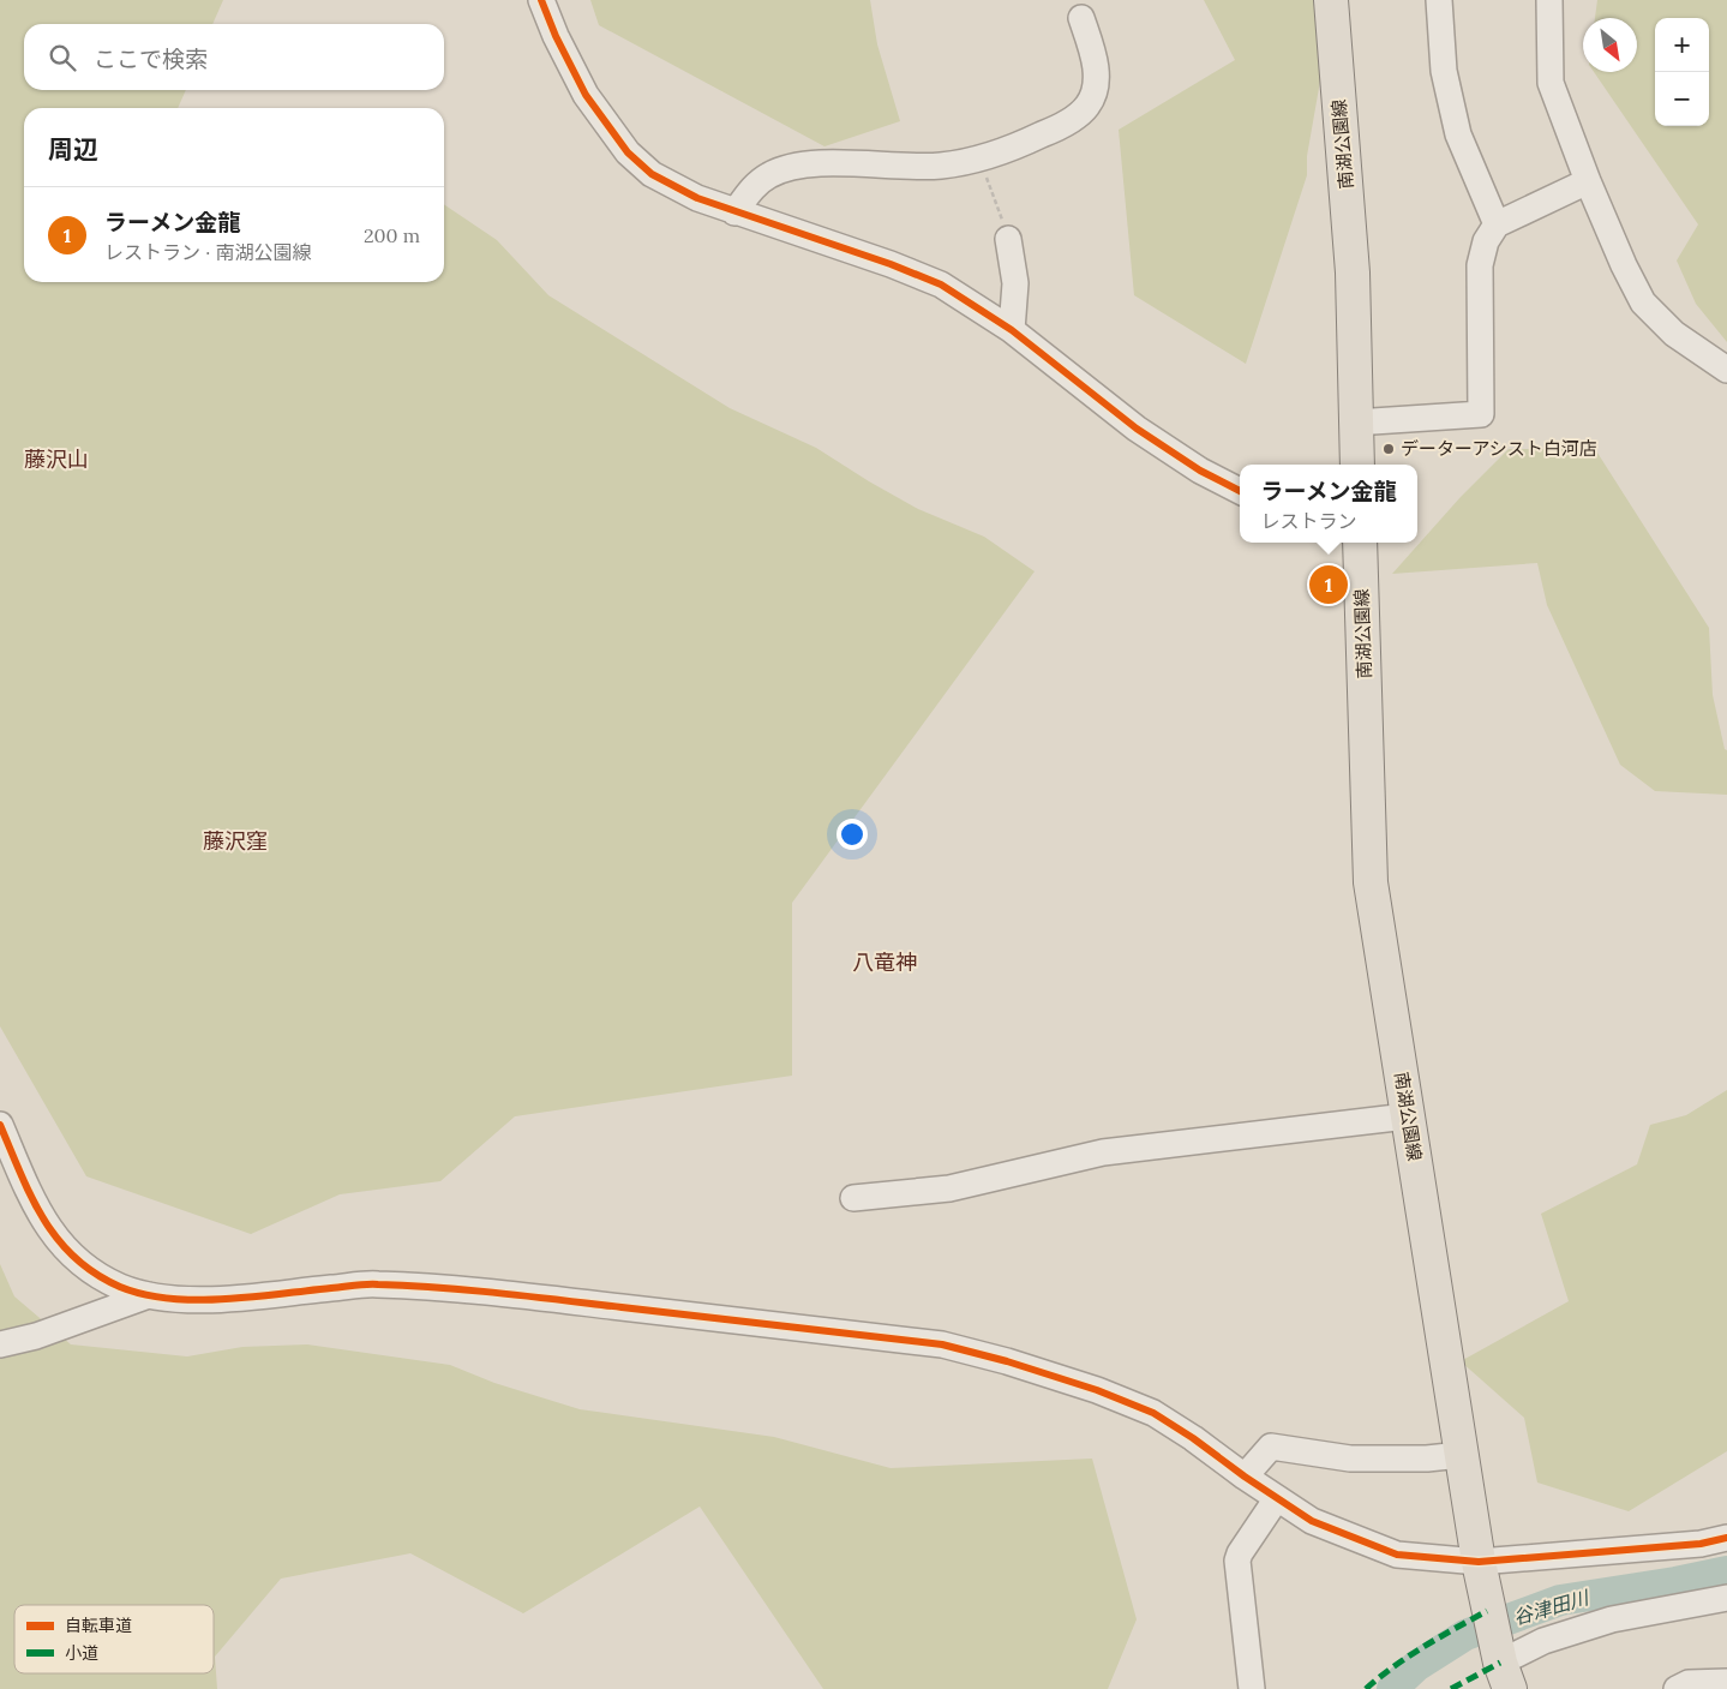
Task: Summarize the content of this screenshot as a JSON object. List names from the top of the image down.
{
  "streets": {
    "main road": ["南湖公園線"]
  },
  "districts": ["藤沢山", "藤沢窪", "八竜神"],
  "water": ["谷津田川"],
  "places": ["データーアシスト白河店"],
  "legend": ["自転車道", "小道"],
  "north": "bottom right",
  "page": {
    "map_buttons": ["+", "−"],
    "search": "ここで検索",
    "heading": "周辺",
    "list": [
      {
        "mark": "1",
        "name": "ラーメン金龍",
        "note": "レストラン · 南湖公園線",
        "value": "200 m"
      }
    ],
    "popup": ["ラーメン金龍", "レストラン"],
    "pins": "1"
  }
}
